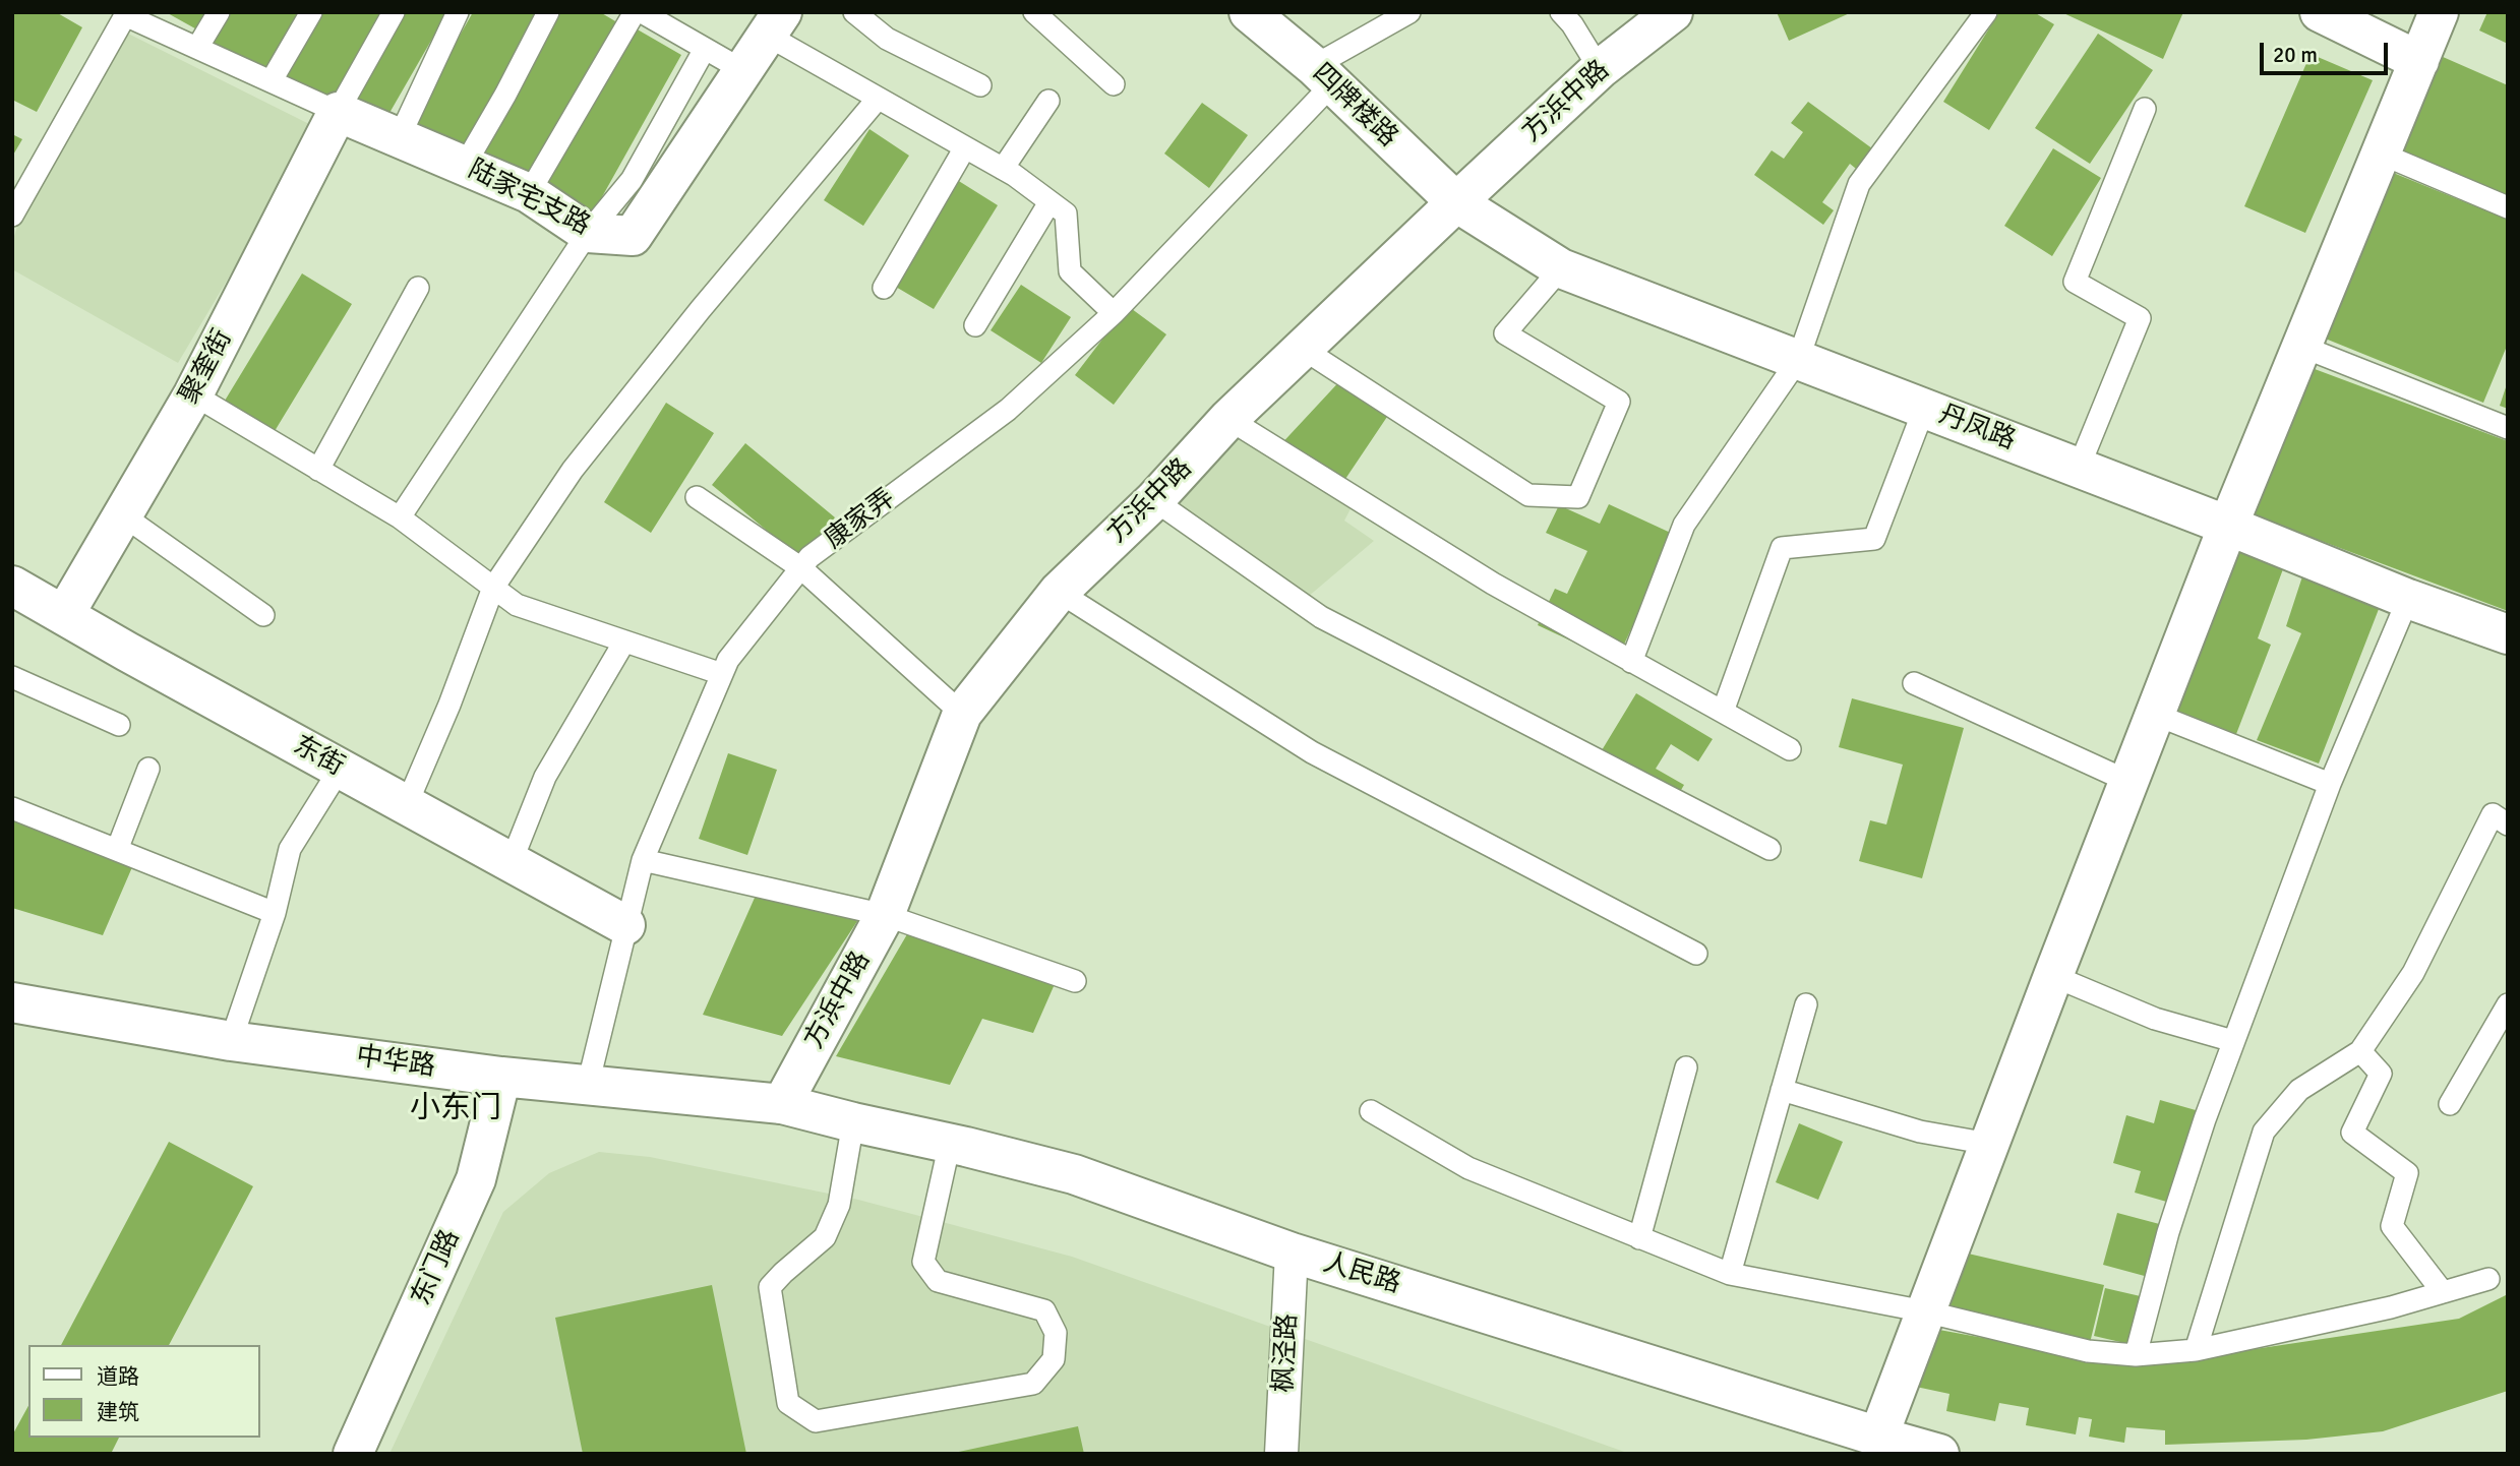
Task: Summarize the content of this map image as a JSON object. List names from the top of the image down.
{
  "streets": {
    "street": [
      "方浜中路",
      "四牌楼路",
      "陆家宅支路",
      "聚奎街",
      "丹凤路",
      "东街",
      "中华路",
      "东门路",
      "人民路",
      "枫泾路"
    ],
    "lane": ["康家弄"]
  },
  "crossings": [
    ["方浜中路", "四牌楼路"],
    ["方浜中路", "丹凤路"],
    ["方浜中路", "中华路"],
    ["方浜中路", "人民路"],
    ["四牌楼路", "丹凤路"],
    ["四牌楼路", "康家弄"],
    ["陆家宅支路", "聚奎街"],
    ["聚奎街", "东街"],
    ["康家弄", "东街"],
    ["康家弄", "中华路"],
    ["中华路", "东门路"],
    ["中华路", "人民路"],
    ["人民路", "枫泾路"]
  ],
  "districts": ["小东门"],
  "legend": ["道路", "建筑"],
  "scale_bar": "20 m"
}
